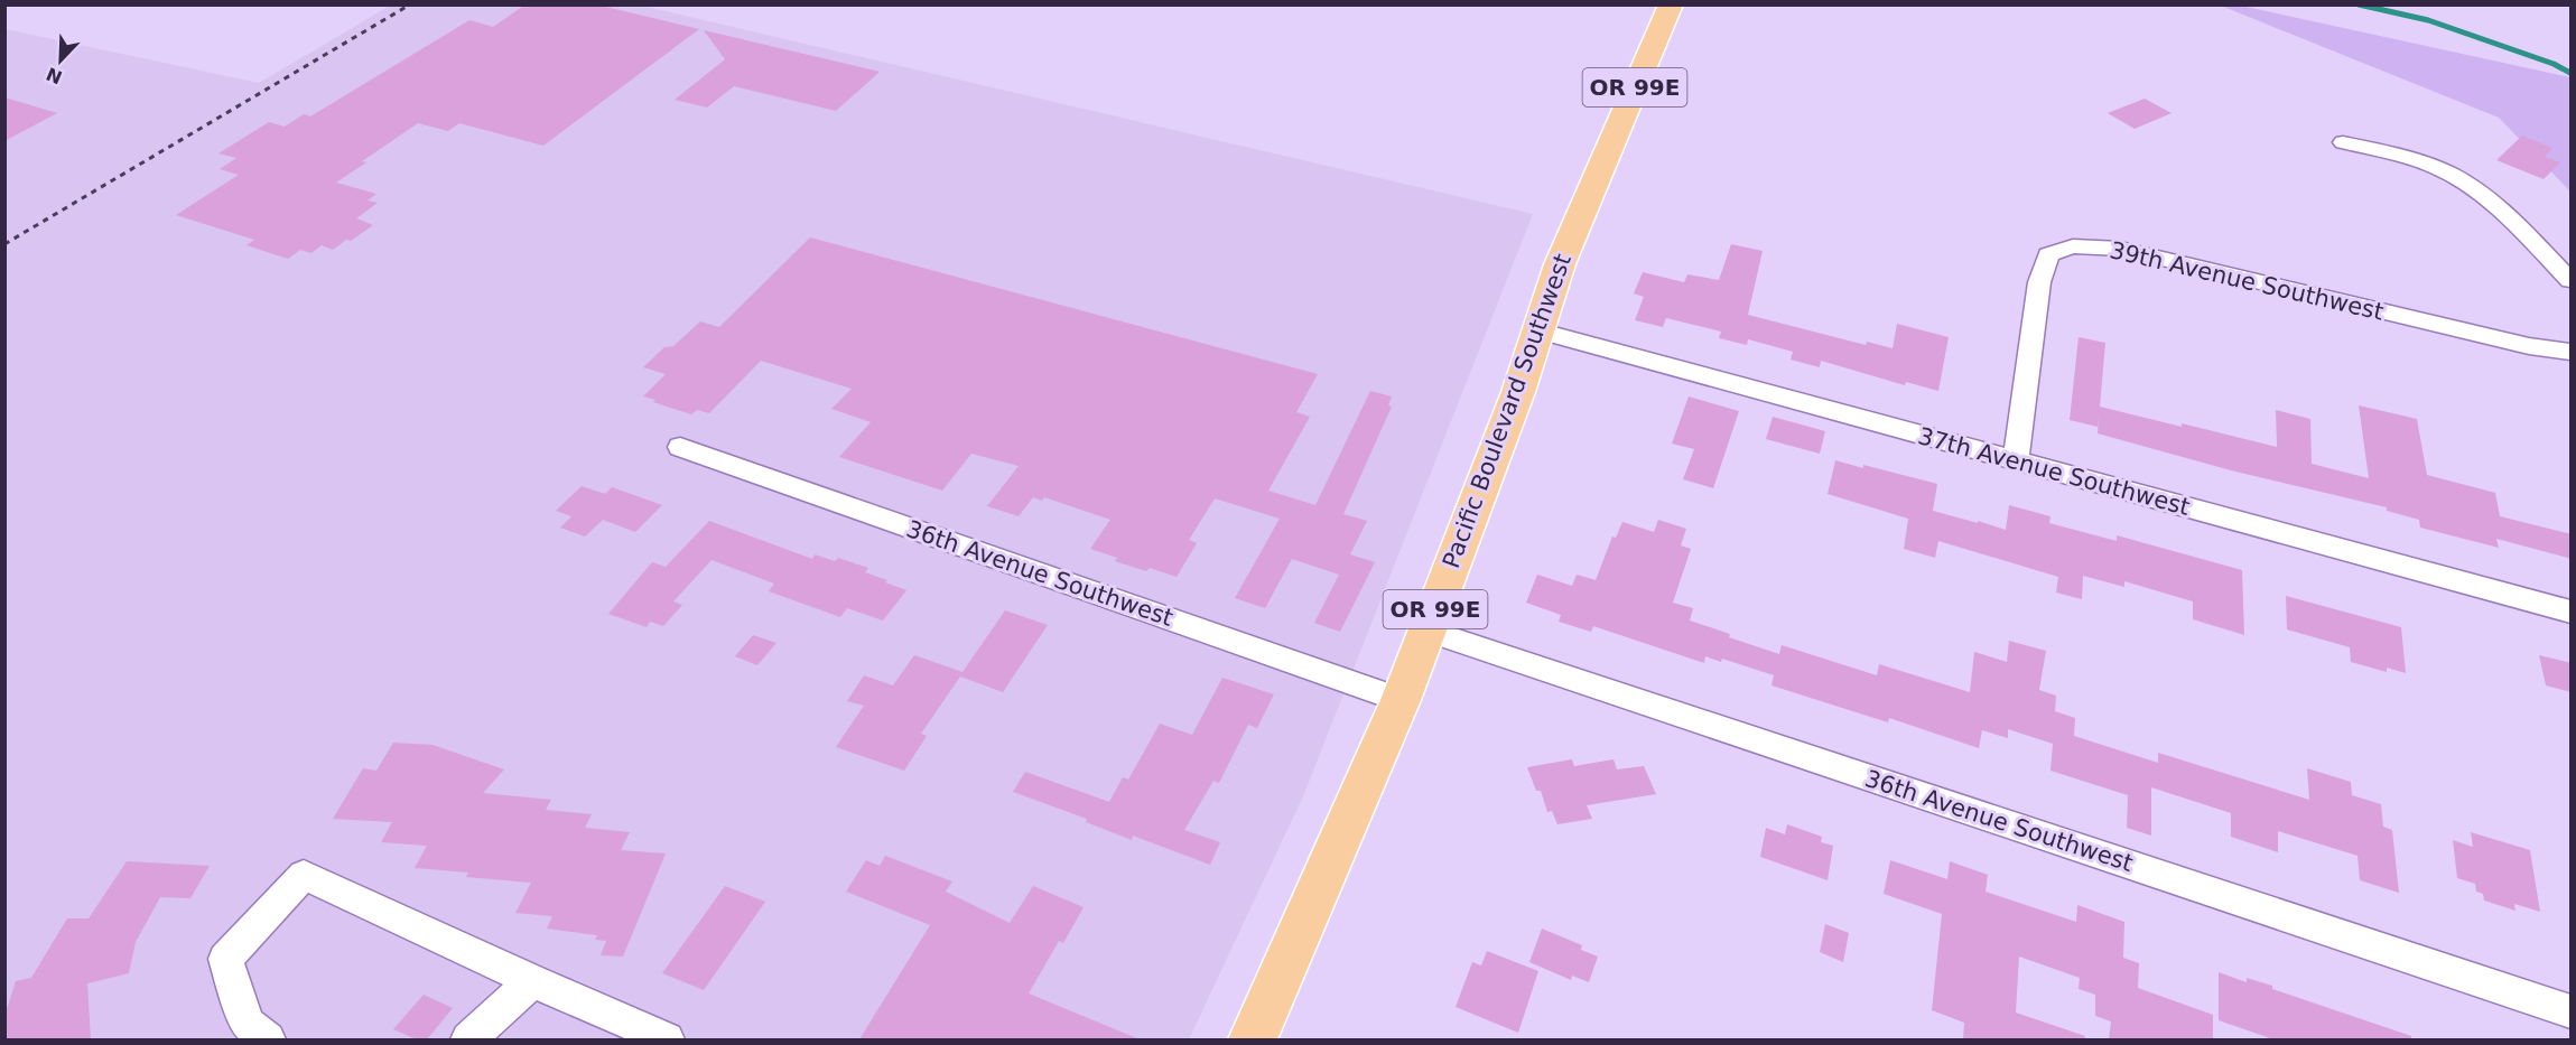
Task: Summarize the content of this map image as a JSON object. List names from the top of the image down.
{
  "streets": {
    "main road": ["OR 99E", "Pacific Boulevard Southwest"],
    "street": ["39th Avenue Southwest", "37th Avenue Southwest", "36th Avenue Southwest"]
  },
  "crossings": [
    ["39th Avenue Southwest", "37th Avenue Southwest"],
    ["Pacific Boulevard Southwest", "37th Avenue Southwest"],
    ["Pacific Boulevard Southwest", "36th Avenue Southwest"]
  ],
  "north": "bottom left"
}
